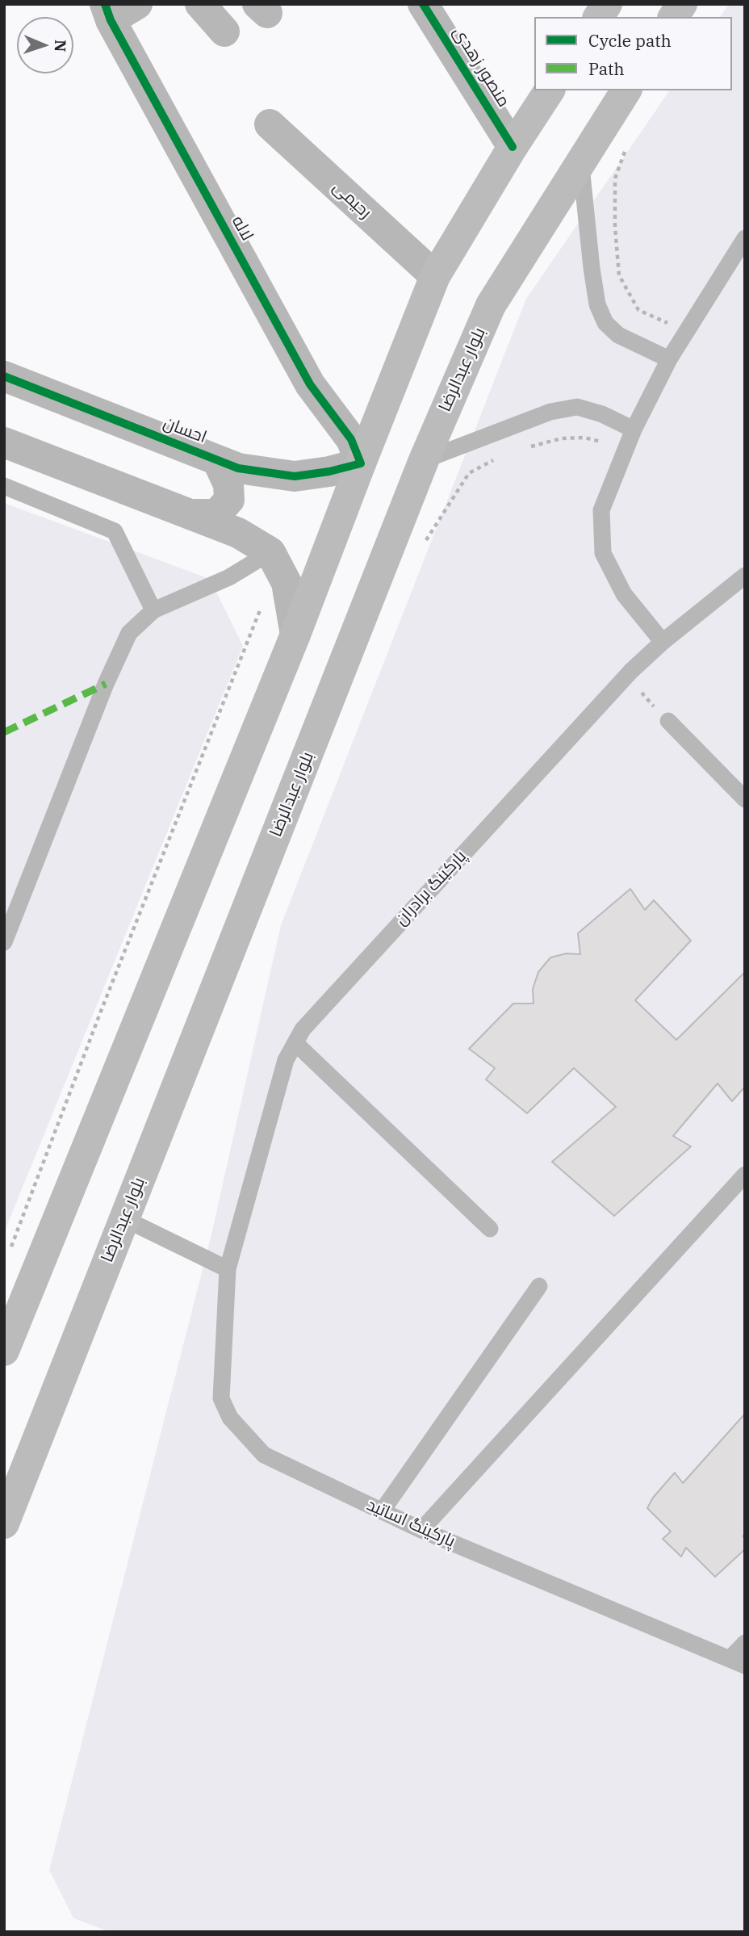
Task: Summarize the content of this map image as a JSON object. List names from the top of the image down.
{
  "streets": {
    "main road": ["بلوار عبدالرضا"],
    "street": [
      "منصور زهدی",
      "رحیمی",
      "لاله",
      "احسان"
    ],
    "lane": ["پارکینگ برادران", "پارکینگ اساتید"]
  },
  "crossings": [
    ["لاله", "احسان"],
    ["پارکینگ برادران", "پارکینگ اساتید"]
  ],
  "legend": ["Cycle path", "Path"],
  "north": "right"
}
